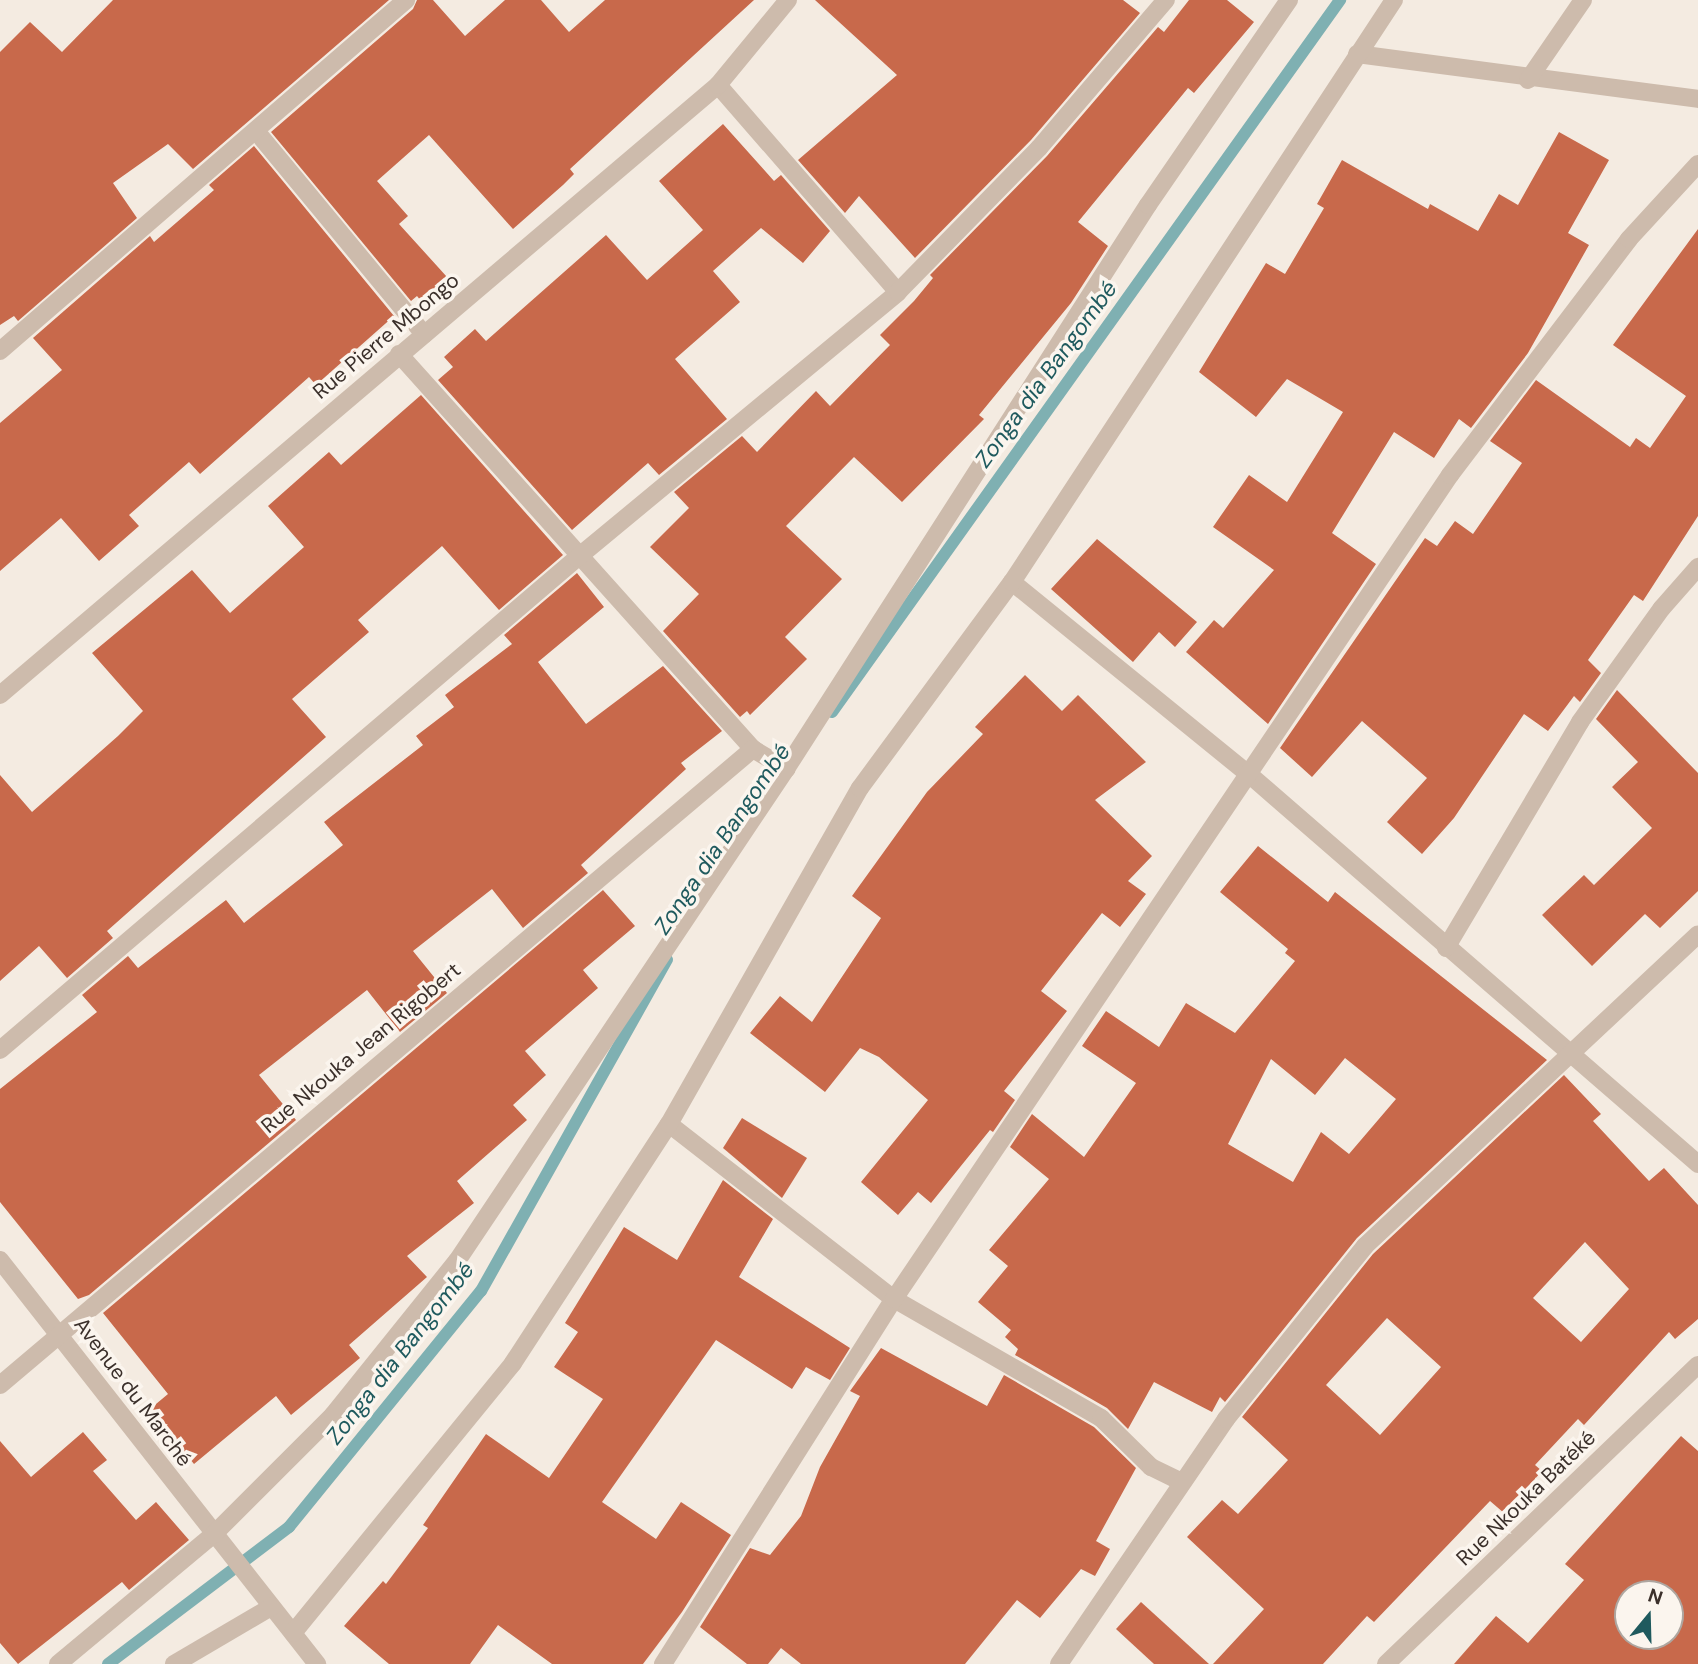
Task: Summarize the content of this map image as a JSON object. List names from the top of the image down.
{
  "streets": {
    "street": [
      "Rue Pierre Mbongo",
      "Rue Nkouka Jean Rigobert",
      "Avenue du Marché",
      "Rue Nkouka Batéké"
    ]
  },
  "crossings": [
    ["Rue Nkouka Jean Rigobert", "Avenue du Marché"]
  ],
  "water": ["Zonga dia Bangombé"],
  "north": "top"
}
